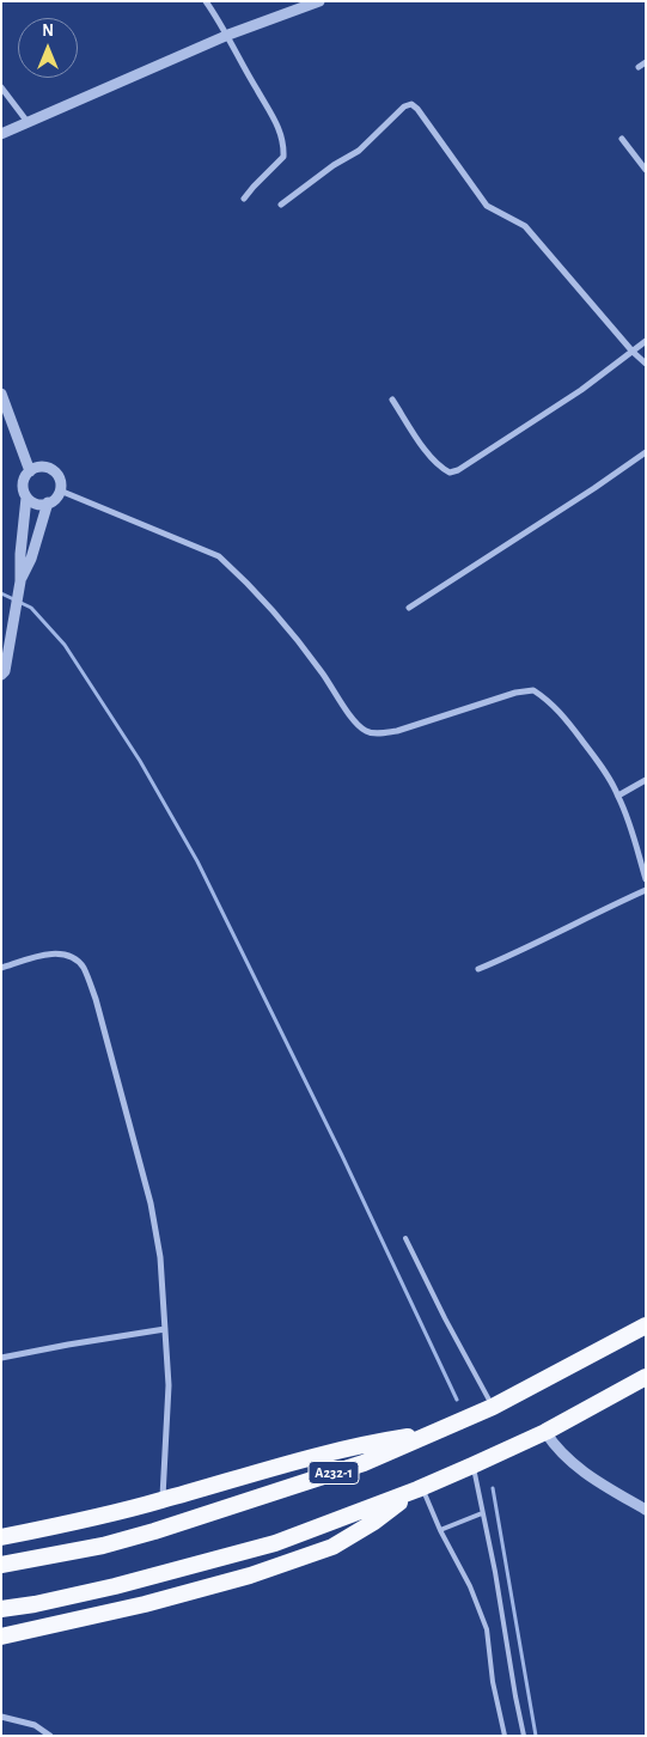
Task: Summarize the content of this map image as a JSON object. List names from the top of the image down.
{
  "streets": {
    "highway": ["A232-1"]
  },
  "north": "top"
}
